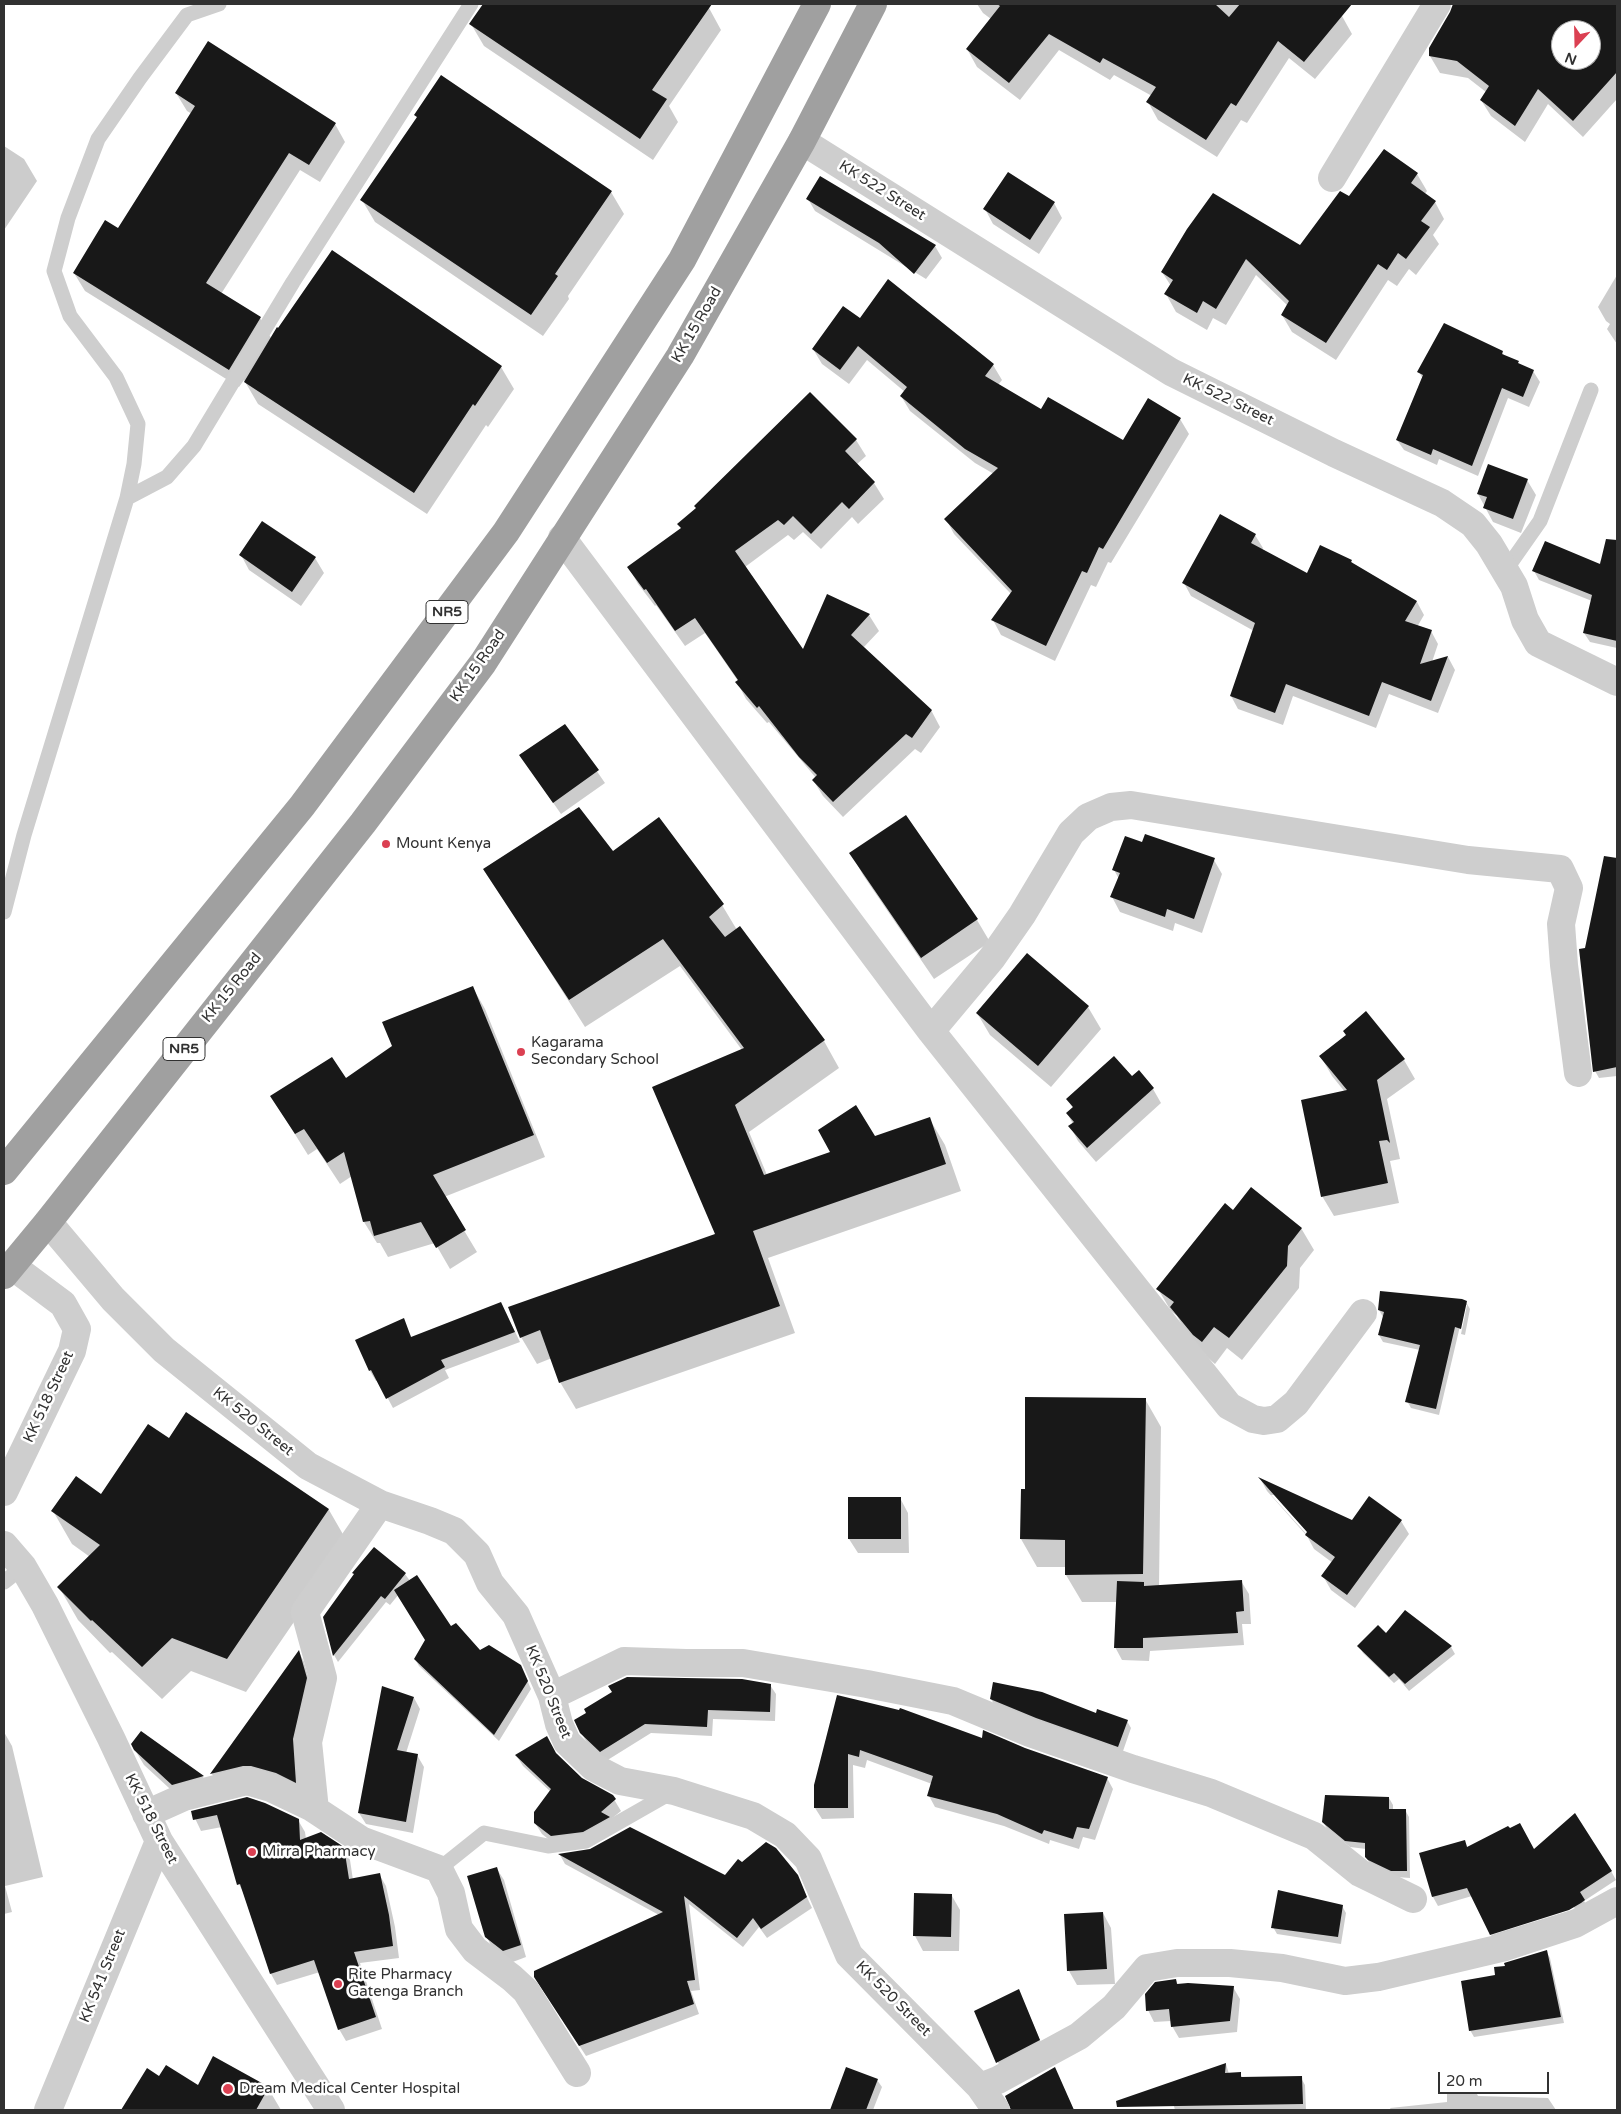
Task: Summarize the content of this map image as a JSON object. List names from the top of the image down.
{
  "streets": {
    "highway": ["KK 15 Road", "NR5"],
    "street": [
      "KK 522 Street",
      "KK 518 Street",
      "KK 520 Street",
      "KK 541 Street"
    ]
  },
  "crossings": [
    ["KK 522 Street", "KK 15 Road"],
    ["KK 15 Road", "KK 518 Street"],
    ["KK 15 Road", "KK 520 Street"],
    ["KK 518 Street", "KK 541 Street"]
  ],
  "places": [
    "Mount Kenya",
    "Kagarama Secondary School",
    "Mirra Pharmacy",
    "Rite Pharmacy Gatenga Branch",
    "Dream Medical Center Hospital"
  ],
  "scale_bar": "20 m",
  "north": "bottom"
}
